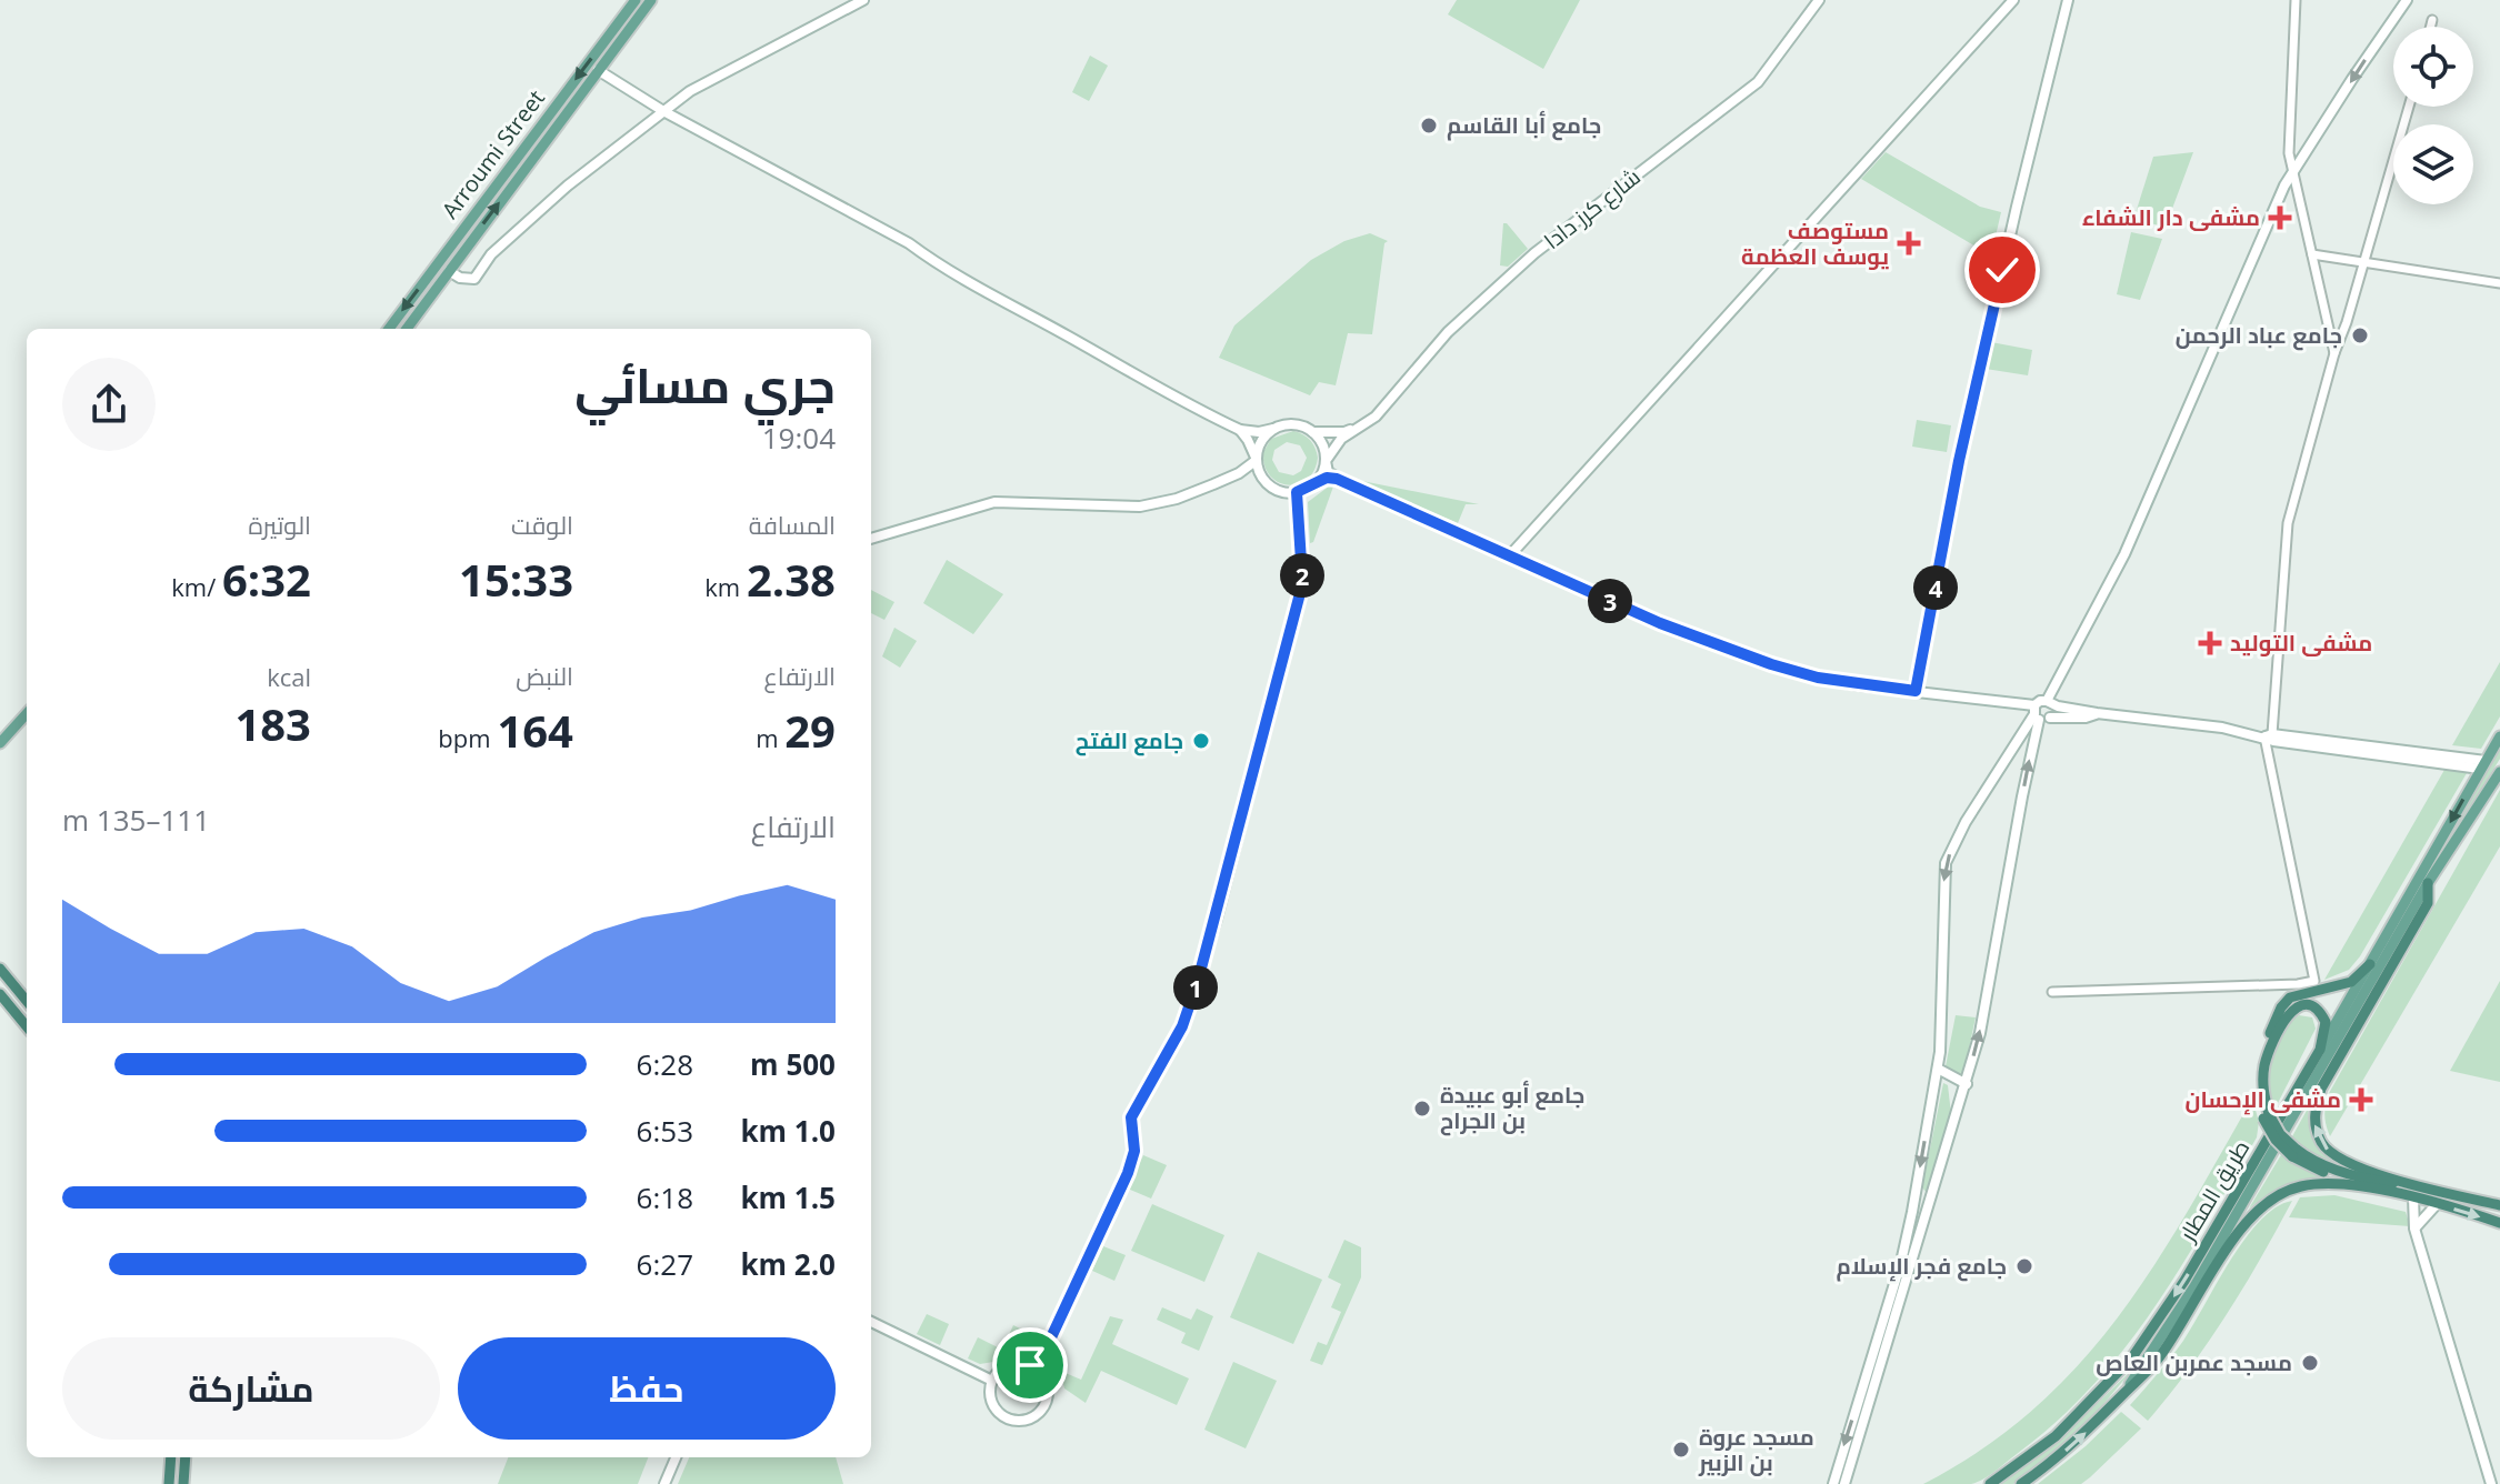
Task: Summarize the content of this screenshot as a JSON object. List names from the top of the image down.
{
  "streets": {
    "highway": ["طريق المطار"],
    "main road": ["Arroumi Street", "شارع كرز دادا"]
  },
  "places": {
    "other": [
      "جامع أبا القاسم",
      "جامع عباد الرحمن",
      "جامع الفتح",
      "جامع أبو عبيدة بن الجراح",
      "جامع فجر الإسلام",
      "مسجد عمربن العاص",
      "مسجد عروة بن الزبير"
    ],
    "health": [
      "مشفى دار الشفاء",
      "مستوصف يوسف العظمة",
      "مشفى التوليد",
      "مشفى الإحسان"
    ]
  },
  "page": {
    "heading": ["جري مسائي", "19:04"],
    "stats": [
      ["المسافة", "2.38 km"],
      ["الوقت", "15:33"],
      ["الوتيرة", "6:32 /km"],
      ["الارتفاع", "29 m"],
      ["النبض", "164 bpm"],
      ["kcal", "183"]
    ],
    "pins": [
      "2",
      "4",
      "3",
      "1"
    ],
    "chart": ["الارتفاع", "111–135 m"],
    "list": [
      {
        "name": "500 m",
        "note": "6:28"
      },
      {
        "name": "1.0 km",
        "note": "6:53"
      },
      {
        "name": "1.5 km",
        "note": "6:18"
      },
      {
        "name": "2.0 km",
        "note": "6:27"
      }
    ],
    "buttons": ["حفظ", "مشاركة"]
  }
}
